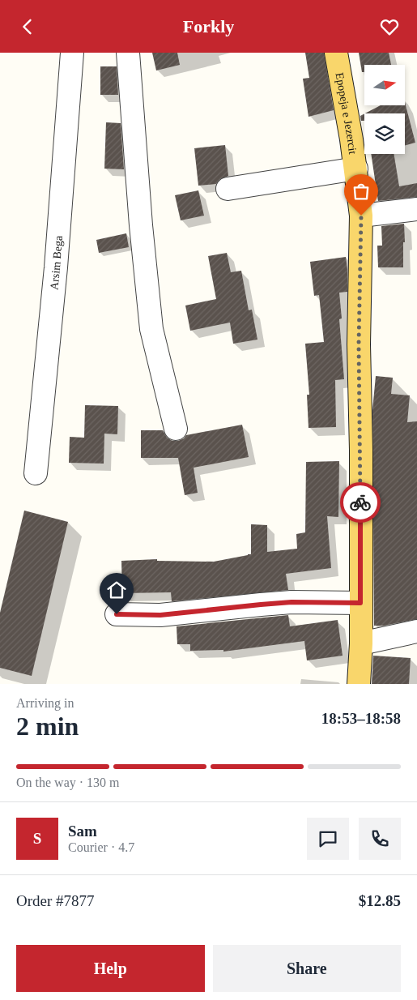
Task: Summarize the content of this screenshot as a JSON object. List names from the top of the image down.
{
  "streets": {
    "main road": ["Epopeja e Jezercit"],
    "street": ["Arsim Bega"]
  },
  "north": "right",
  "page": {
    "header": "Forkly",
    "heading": ["2 min", "Arriving in", "18:53–18:58"],
    "panel": [
      "Sam",
      "Courier · 4.7",
      "Order #7877",
      "$12.85"
    ],
    "bar": "On the way · 130 m",
    "round": "S",
    "buttons": ["Help", "Share"]
  }
}
